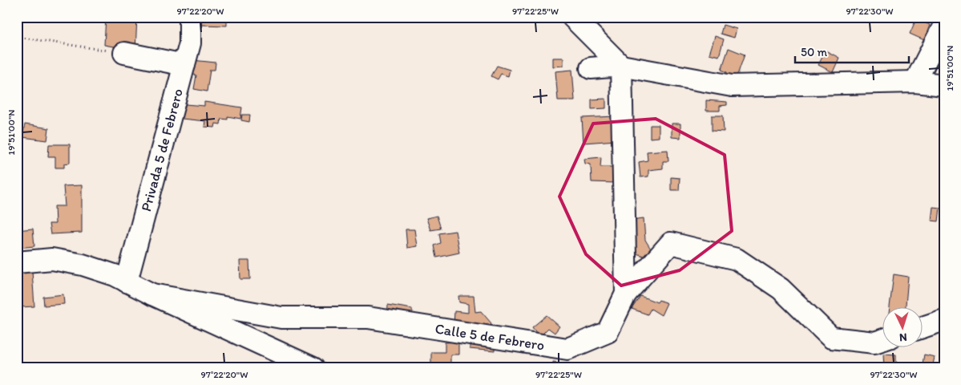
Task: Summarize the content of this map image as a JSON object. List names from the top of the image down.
{
  "streets": {
    "street": ["Privada 5 de Febrero", "Calle 5 de Febrero"]
  },
  "crossings": [
    ["Privada 5 de Febrero", "Calle 5 de Febrero"]
  ],
  "scale_bar": "50 m",
  "north": "bottom",
  "coordinates": [
    "97°22'20\"W",
    "97°22'25\"W",
    "97°22'30\"W",
    "19°51'00\"N"
  ]
}
